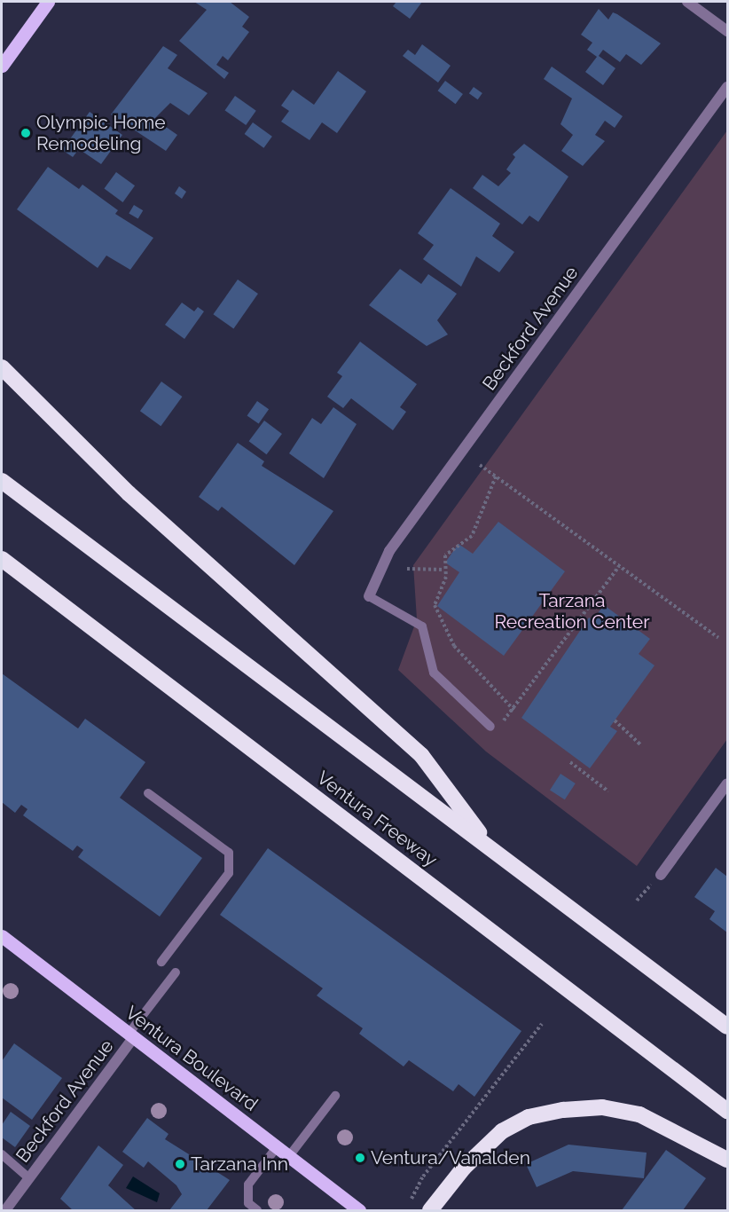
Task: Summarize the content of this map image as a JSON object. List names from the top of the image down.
{
  "streets": {
    "highway": ["Ventura Freeway"],
    "main road": ["Ventura Boulevard"],
    "street": ["Beckford Avenue"]
  },
  "crossings": [
    ["Beckford Avenue", "Ventura Boulevard"]
  ],
  "parks": ["Tarzana Recreation Center"],
  "places": ["Olympic Home Remodeling", "Ventura/Vanalden", "Tarzana Inn"]
}
